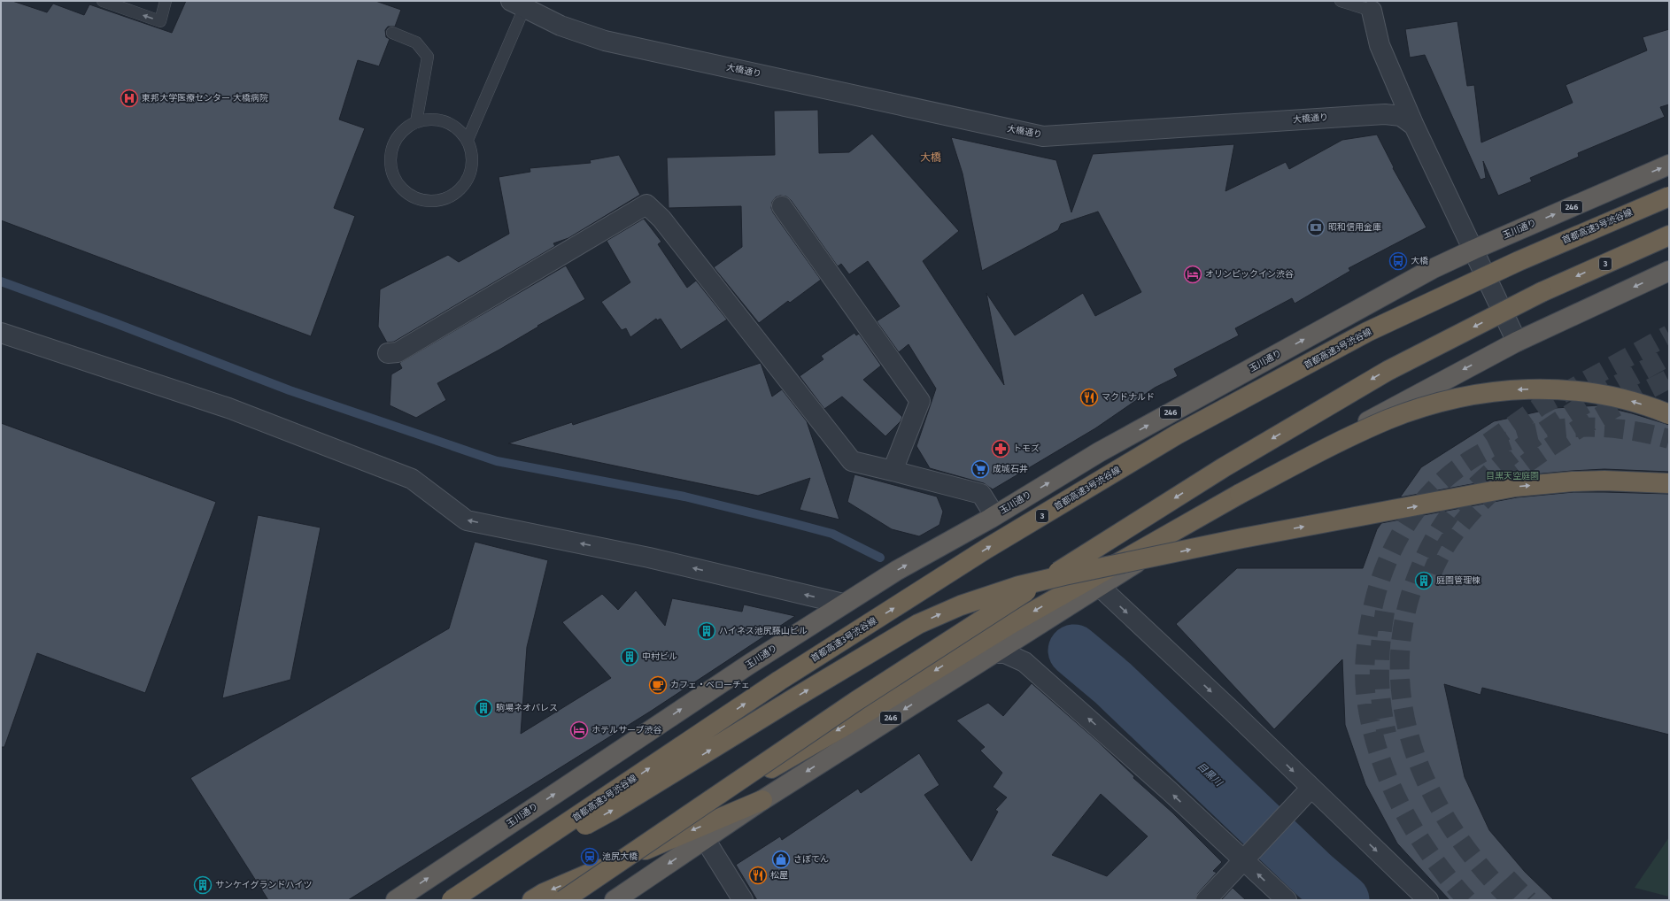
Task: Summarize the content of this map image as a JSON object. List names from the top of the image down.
{
  "streets": {
    "highway": [
      "246",
      "首都高速3号渋谷線",
      "玉川通り",
      "3"
    ],
    "street": ["大橋通り"]
  },
  "districts": ["大橋"],
  "water": ["目黒川"],
  "parks": ["目黒天空庭園"],
  "places": {
    "hospital": ["東邦大学医療センター 大橋病院"],
    "bank": ["昭和信用金庫"],
    "bus stop": ["大橋"],
    "hotel": ["オリンピックイン渋谷", "ホテルサーブ渋谷"],
    "restaurant": ["マクドナルド", "松屋"],
    "pharmacy": ["トモズ"],
    "supermarket": ["成城石井"],
    "building": [
      "庭園管理棟",
      "ハイネス池尻藤山ビル",
      "中村ビル",
      "駒場ネオパレス",
      "サンケイグランドハイツ"
    ],
    "cafe": ["カフェ・ベローチェ"],
    "station": ["池尻大橋"],
    "shop": ["さぼてん"]
  }
}
